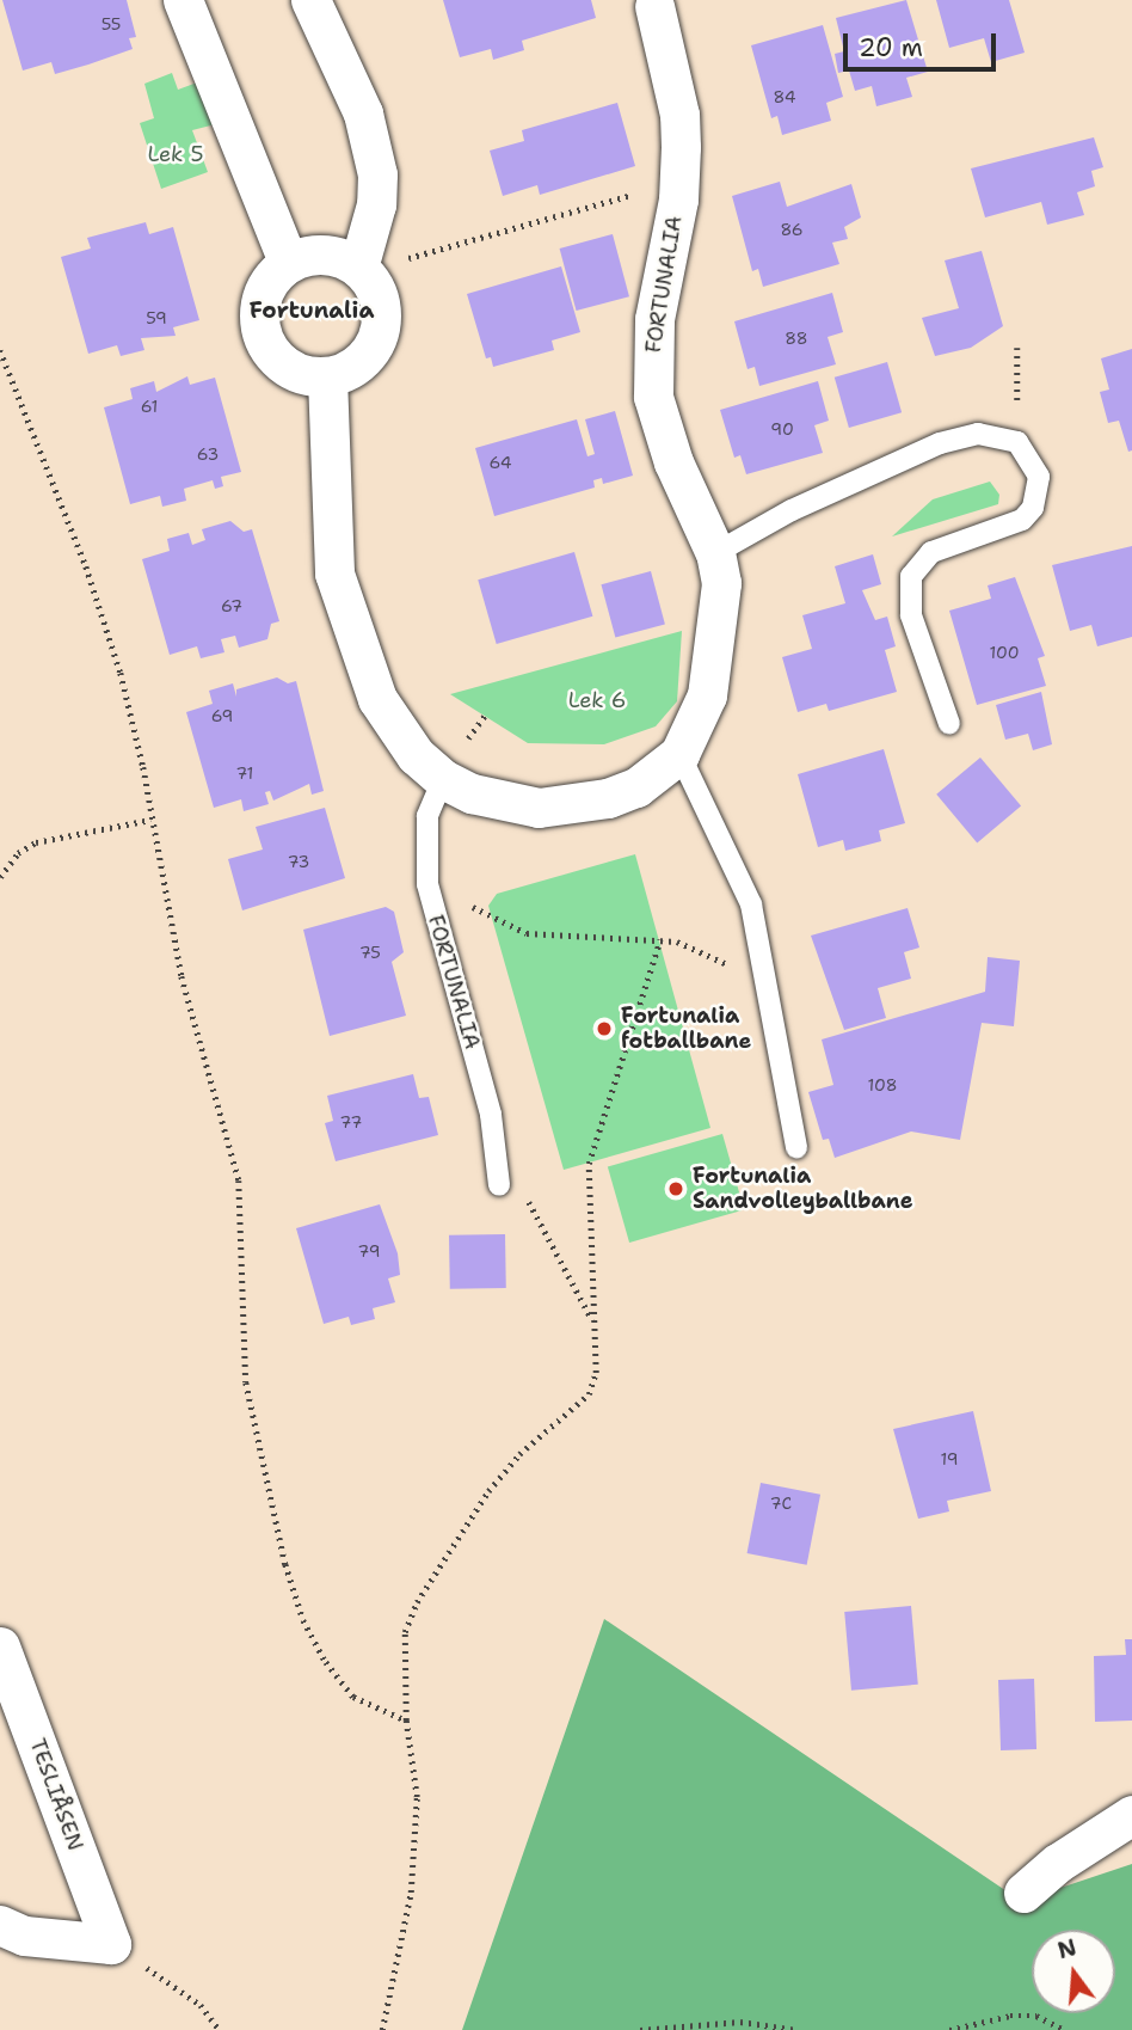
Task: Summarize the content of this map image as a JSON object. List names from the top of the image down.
{
  "streets": {
    "street": ["FORTUNALIA", "TESLIÅSEN"]
  },
  "districts": ["Fortunalia"],
  "parks": ["Lek 5", "Lek 6"],
  "places": ["Fortunalia fotballbane", "Fortunalia Sandvolleyballbane"],
  "house_numbers": [
    "55",
    "84",
    "86",
    "59",
    "88",
    "61",
    "90",
    "63",
    "64",
    "67",
    "100",
    "69",
    "71",
    "73",
    "75",
    "108",
    "77",
    "79",
    "19",
    "7C"
  ],
  "scale_bar": "20 m",
  "north": "top"
}
